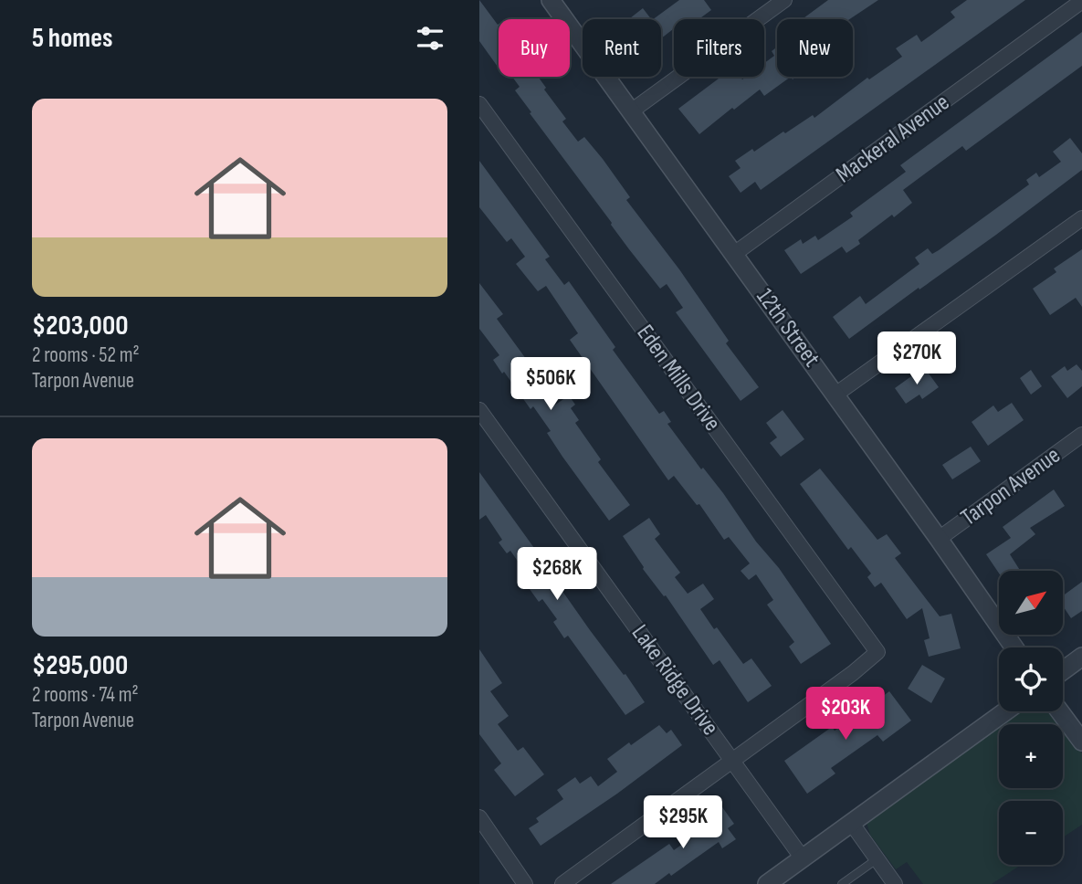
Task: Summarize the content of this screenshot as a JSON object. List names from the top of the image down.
{
  "streets": {
    "street": [
      "Mackeral Avenue",
      "12th Street",
      "Eden Mills Drive",
      "Tarpon Avenue",
      "Lake Ridge Drive"
    ]
  },
  "crossings": [
    ["Mackeral Avenue", "12th Street"],
    ["12th Street", "Tarpon Avenue"],
    ["Eden Mills Drive", "Lake Ridge Drive"]
  ],
  "north": "top right",
  "page": {
    "heading": "5 homes",
    "chip": [
      "Buy",
      "Rent",
      "Filters",
      "New"
    ],
    "list": [
      {
        "name": "$203,000",
        "note": "2 rooms · 52 m² · Tarpon Avenue"
      },
      {
        "name": "$295,000",
        "note": "2 rooms · 74 m² · Tarpon Avenue"
      }
    ],
    "price": [
      "$270K",
      "$506K",
      "$268K",
      "$203K",
      "$295K"
    ],
    "map_buttons": ["+", "−"]
  }
}
